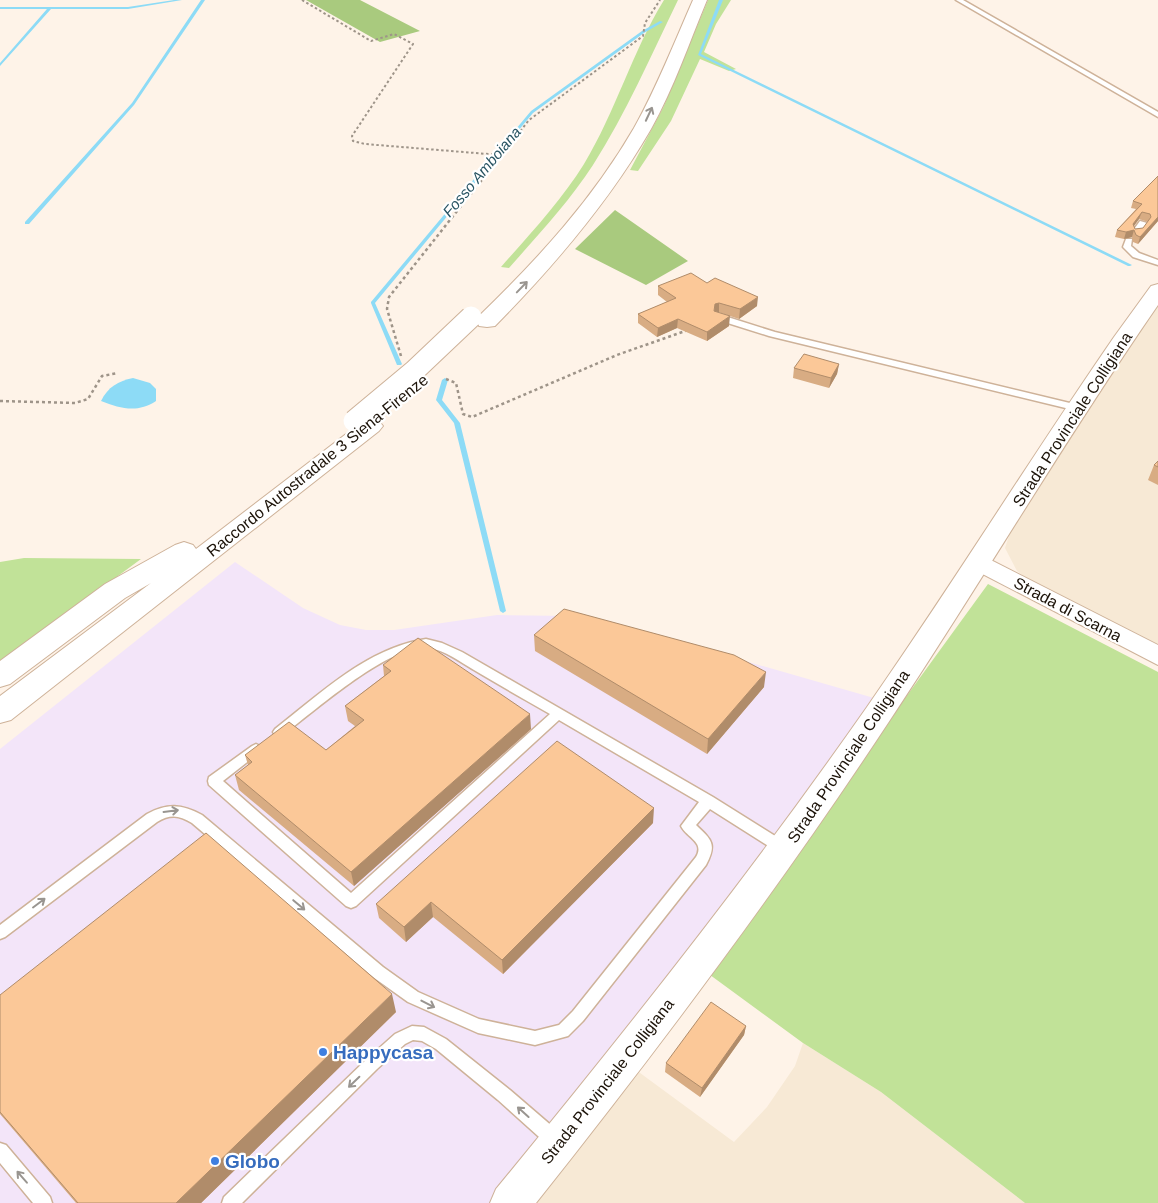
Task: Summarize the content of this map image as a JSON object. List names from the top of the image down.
{
  "streets": {
    "main road": ["Strada Provinciale Colligiana", "Raccordo Autostradale 3 Siena-Firenze"],
    "street": ["Strada di Scarna"]
  },
  "crossings": [
    ["Strada Provinciale Colligiana", "Strada di Scarna"]
  ],
  "water": ["Fosso Amboiana"],
  "places": ["Happycasa", "Globo"]
}
